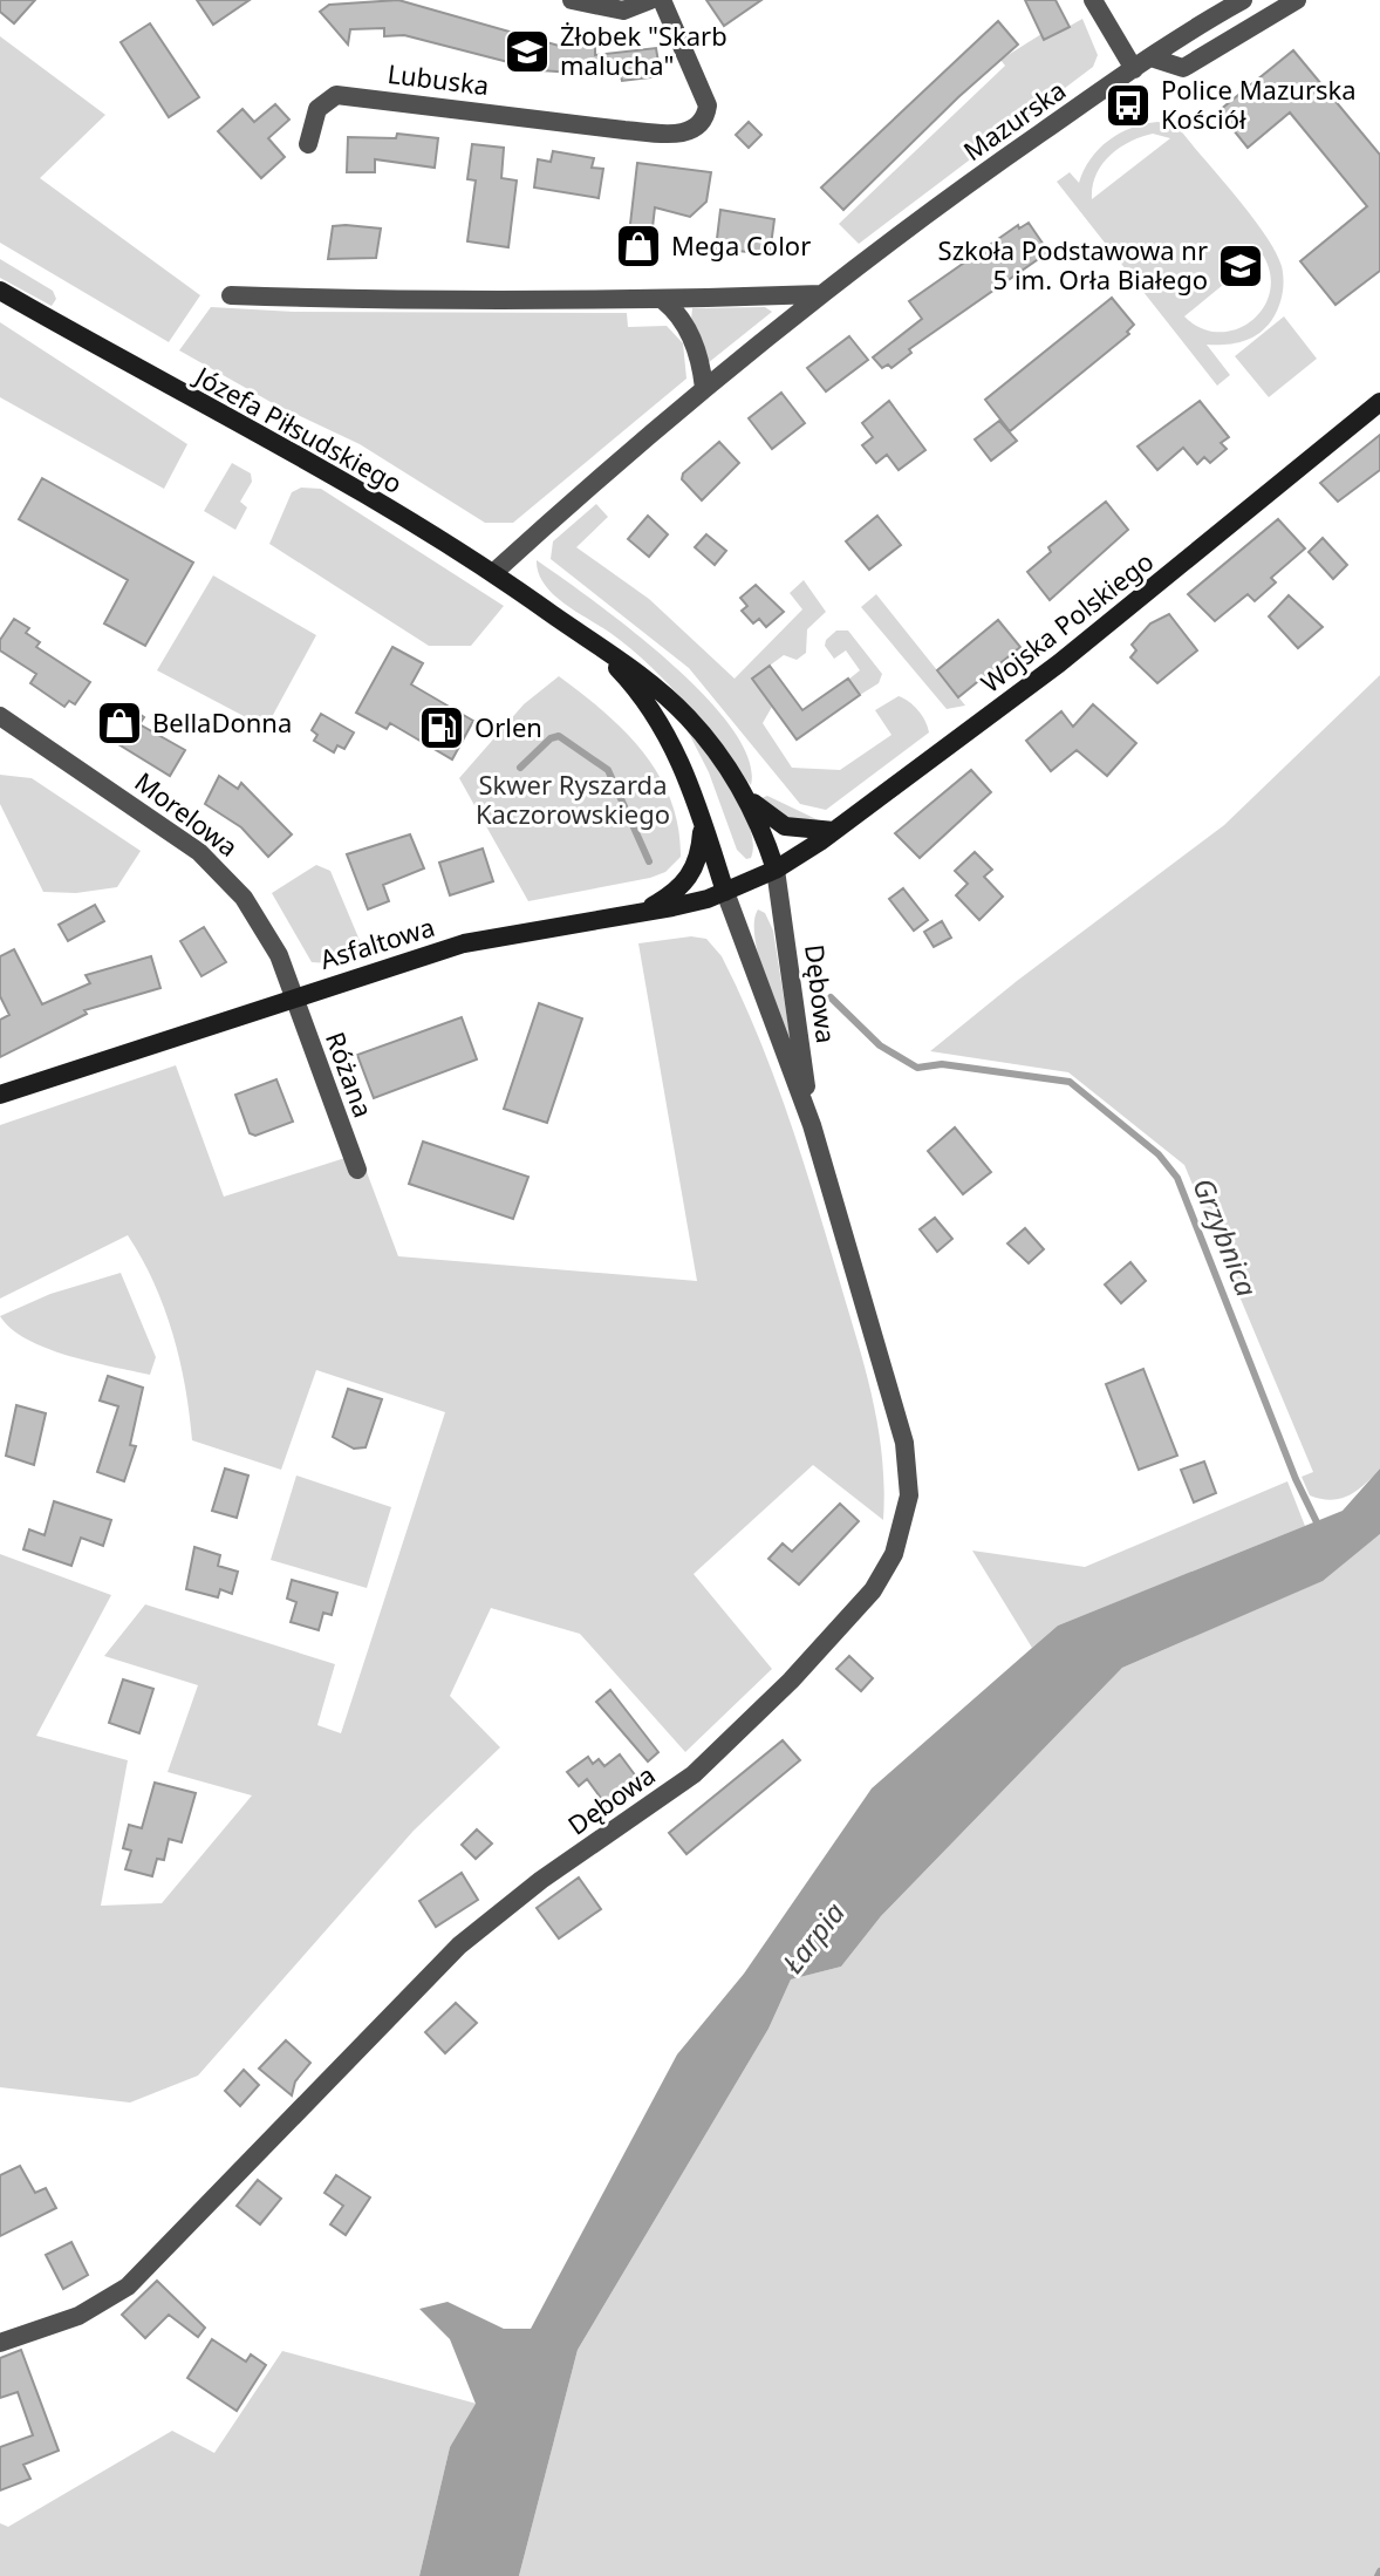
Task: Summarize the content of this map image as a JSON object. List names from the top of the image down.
{
  "streets": {
    "street": [
      "Lubuska",
      "Mazurska",
      "Józefa Piłsudskiego",
      "Wojska Polskiego",
      "Morelowa",
      "Asfaltowa",
      "Dębowa",
      "Różana"
    ]
  },
  "crossings": [
    ["Mazurska", "Józefa Piłsudskiego"],
    ["Józefa Piłsudskiego", "Wojska Polskiego"],
    ["Józefa Piłsudskiego", "Asfaltowa"],
    ["Józefa Piłsudskiego", "Dębowa"],
    ["Wojska Polskiego", "Asfaltowa"],
    ["Wojska Polskiego", "Dębowa"],
    ["Morelowa", "Asfaltowa"],
    ["Morelowa", "Różana"],
    ["Asfaltowa", "Dębowa"],
    ["Asfaltowa", "Różana"]
  ],
  "water": ["Grzybnica", "Łarpia"],
  "parks": ["Skwer Ryszarda Kaczorowskiego"],
  "places": {
    "school or university": ["Żłobek \"Skarb malucha\"", "Szkoła Podstawowa nr 5 im. Orła Białego"],
    "bus stop": ["Police Mazurska Kościół"],
    "shop": ["Mega Color", "BellaDonna"],
    "fuel station": ["Orlen"]
  }
}
